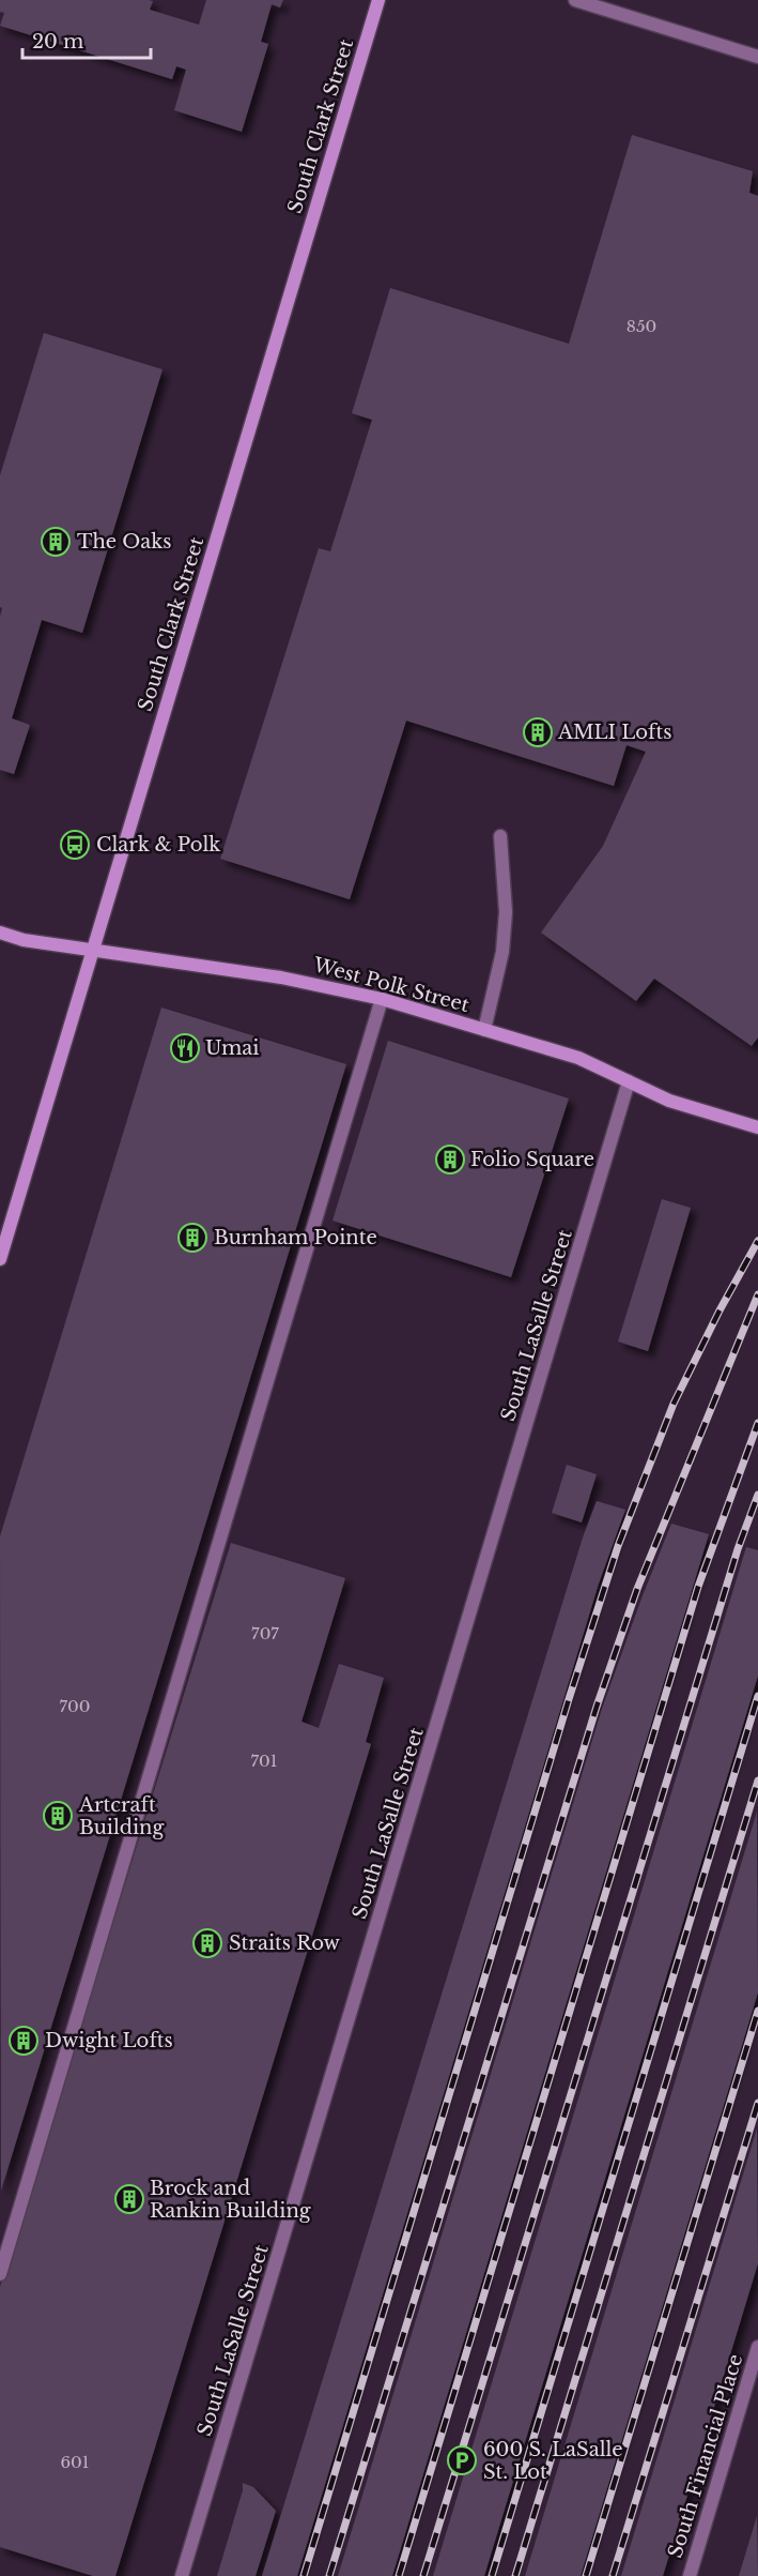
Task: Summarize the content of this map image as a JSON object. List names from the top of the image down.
{
  "streets": {
    "main road": ["South Clark Street", "West Polk Street"],
    "street": ["South LaSalle Street", "South Financial Place"]
  },
  "crossings": [
    ["South Clark Street", "West Polk Street"],
    ["West Polk Street", "South LaSalle Street"]
  ],
  "places": {
    "building": [
      "The Oaks",
      "AMLI Lofts",
      "Folio Square",
      "Burnham Pointe",
      "Artcraft Building",
      "Straits Row",
      "Dwight Lofts",
      "Brock and Rankin Building"
    ],
    "bus stop": ["Clark & Polk"],
    "restaurant": ["Umai"],
    "parking": ["600 S. LaSalle St. Lot"]
  },
  "house_numbers": [
    "850",
    "707",
    "700",
    "701",
    "601"
  ],
  "scale_bar": "20 m"
}
